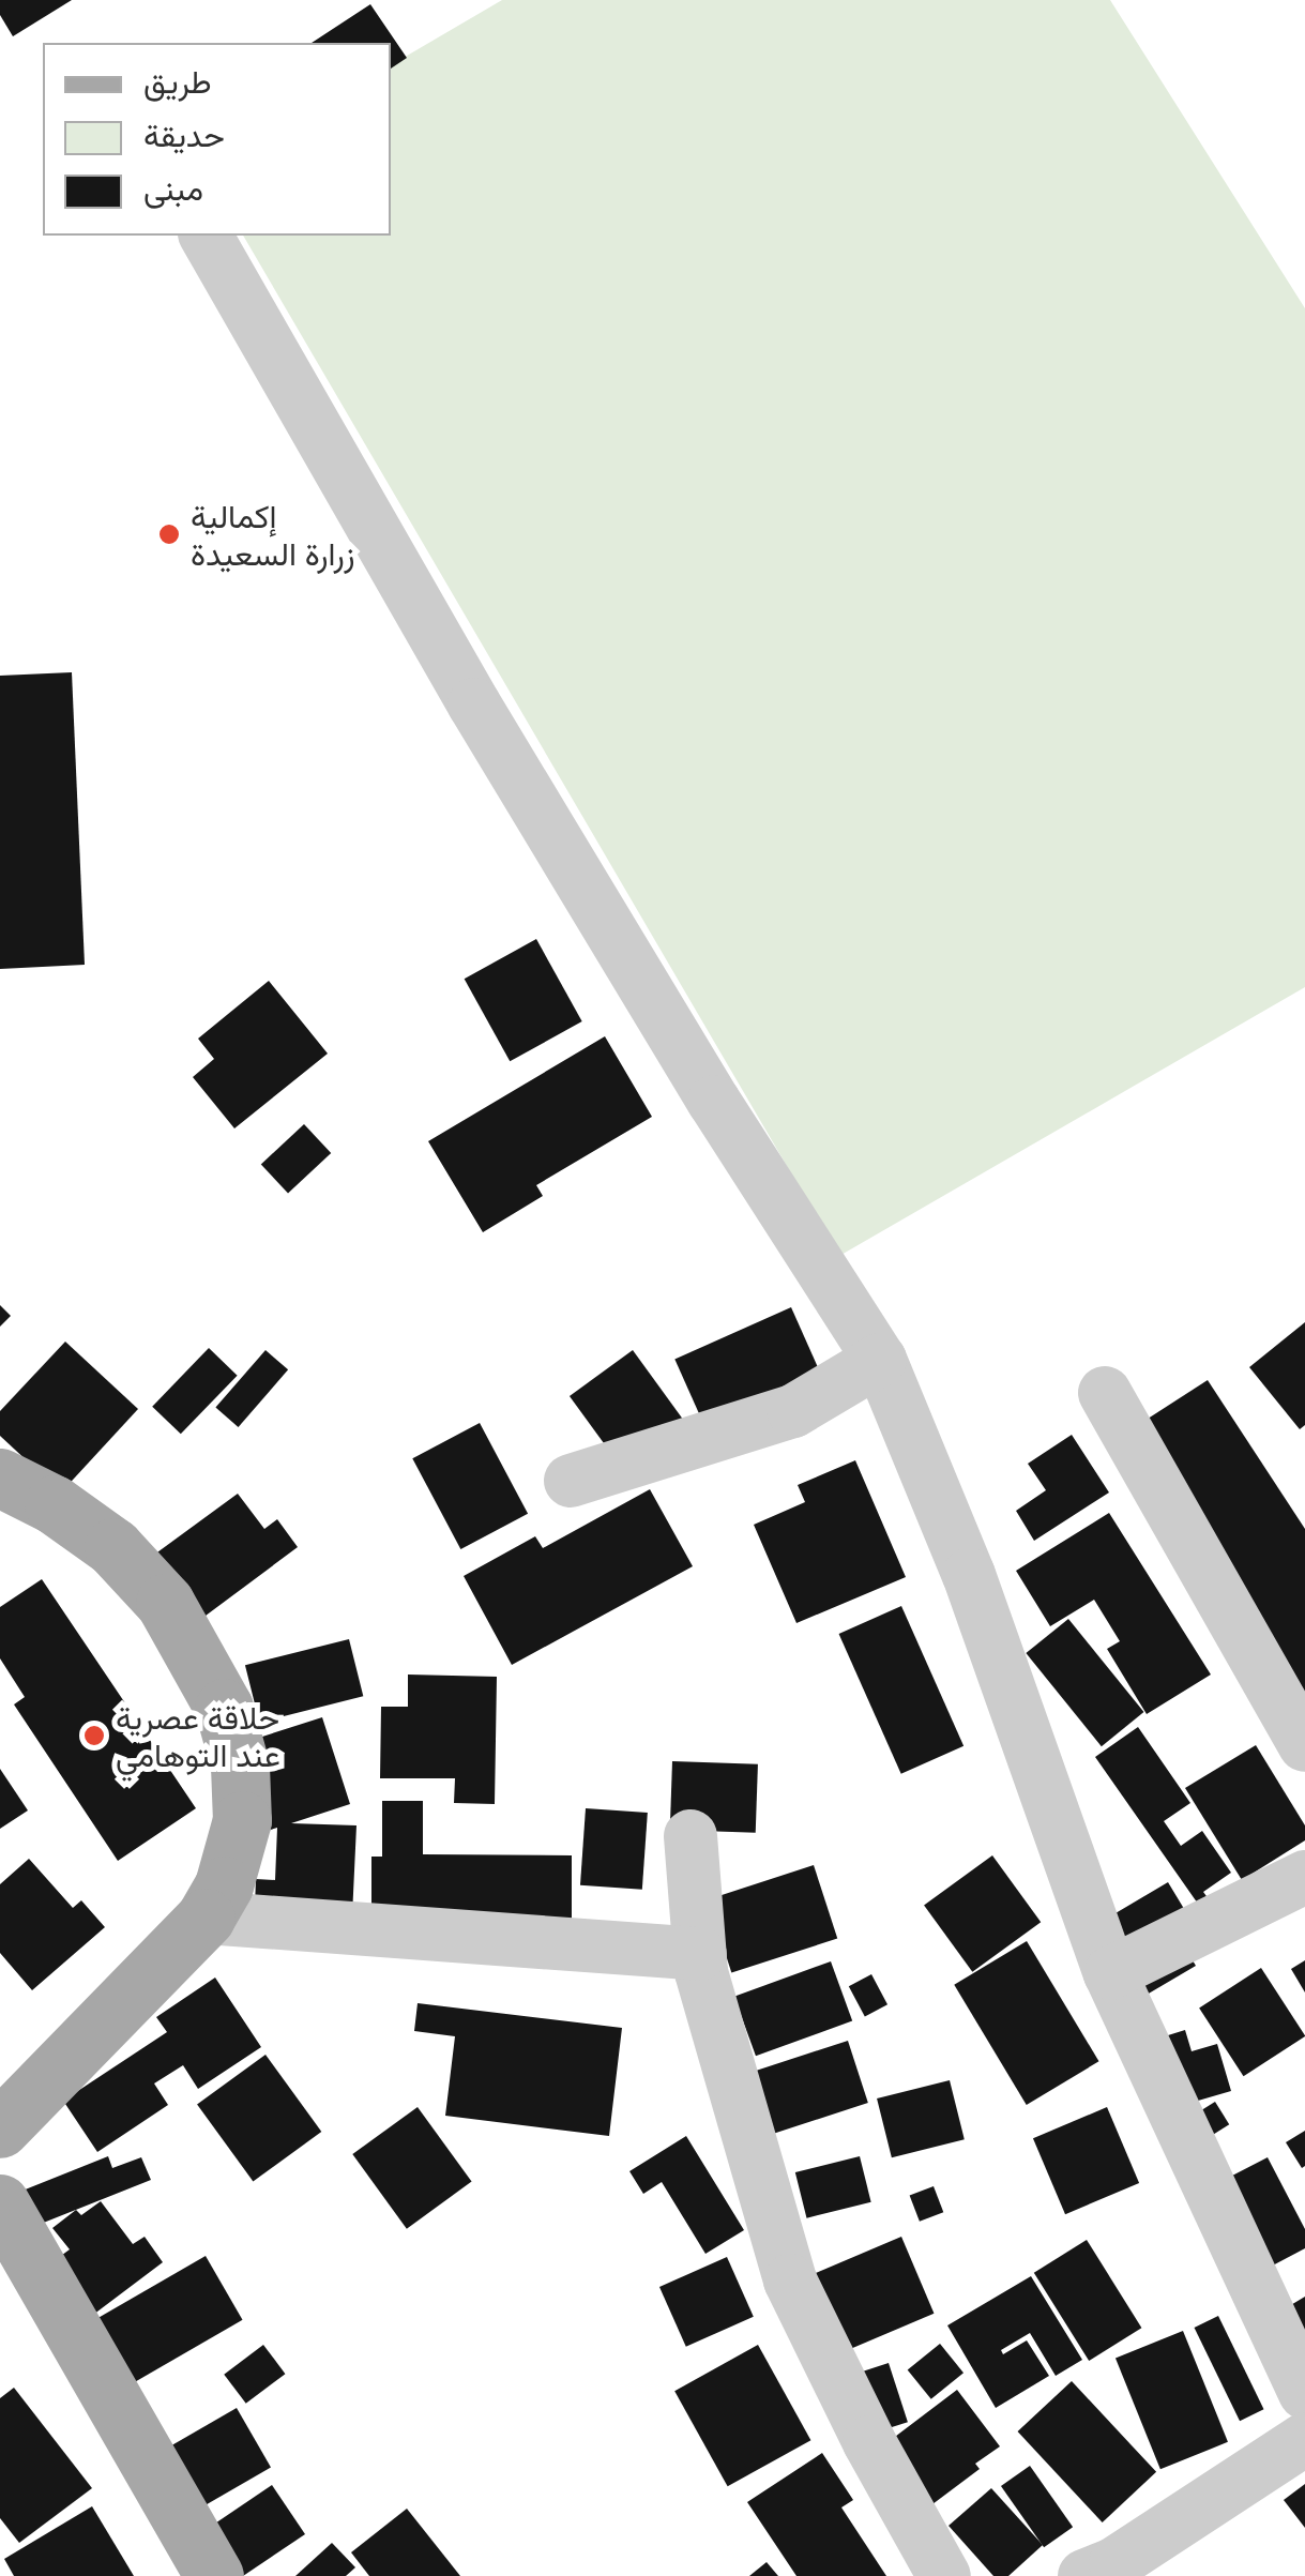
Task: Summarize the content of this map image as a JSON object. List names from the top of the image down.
{
  "places": ["إكمالية زرارة السعيدة", "حلاقة عصرية عند التوهامي"],
  "legend": ["طريق", "حديقة", "مبنى"]
}
